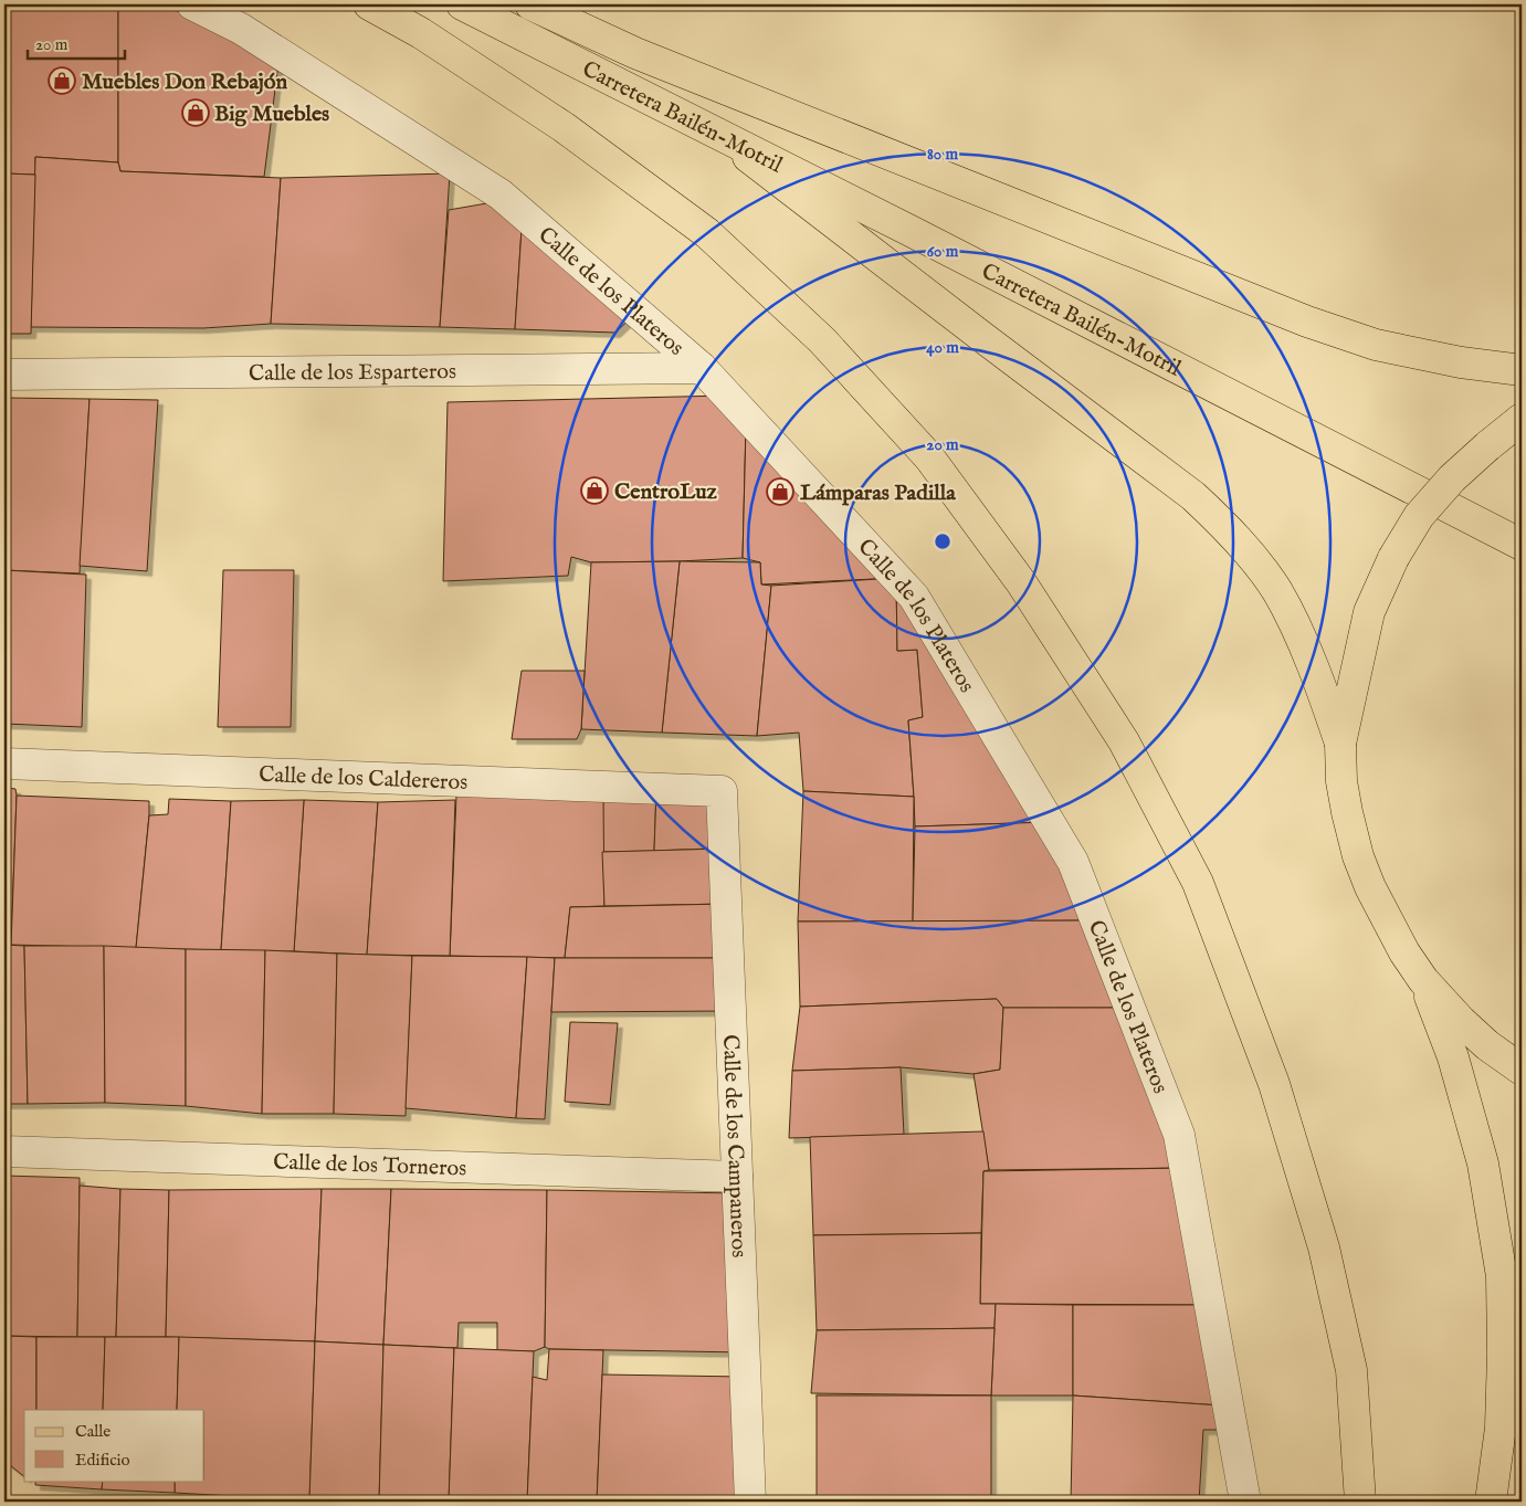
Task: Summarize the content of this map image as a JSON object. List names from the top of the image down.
{
  "streets": {
    "main road": ["Carretera Bailén-Motril"],
    "street": [
      "Calle de los Plateros",
      "Calle de los Esparteros",
      "Calle de los Caldereros",
      "Calle de los Campaneros",
      "Calle de los Torneros"
    ]
  },
  "crossings": [
    ["Calle de los Plateros", "Calle de los Esparteros"],
    ["Calle de los Caldereros", "Calle de los Campaneros"],
    ["Calle de los Campaneros", "Calle de los Torneros"]
  ],
  "places": {
    "shop": [
      "Muebles Don Rebajón",
      "Big Muebles",
      "CentroLuz",
      "Lámparas Padilla"
    ]
  },
  "legend": ["Calle", "Edificio"],
  "scale_bar": "20 m",
  "rings": [
    "80 m",
    "60 m",
    "40 m",
    "20 m"
  ]
}
